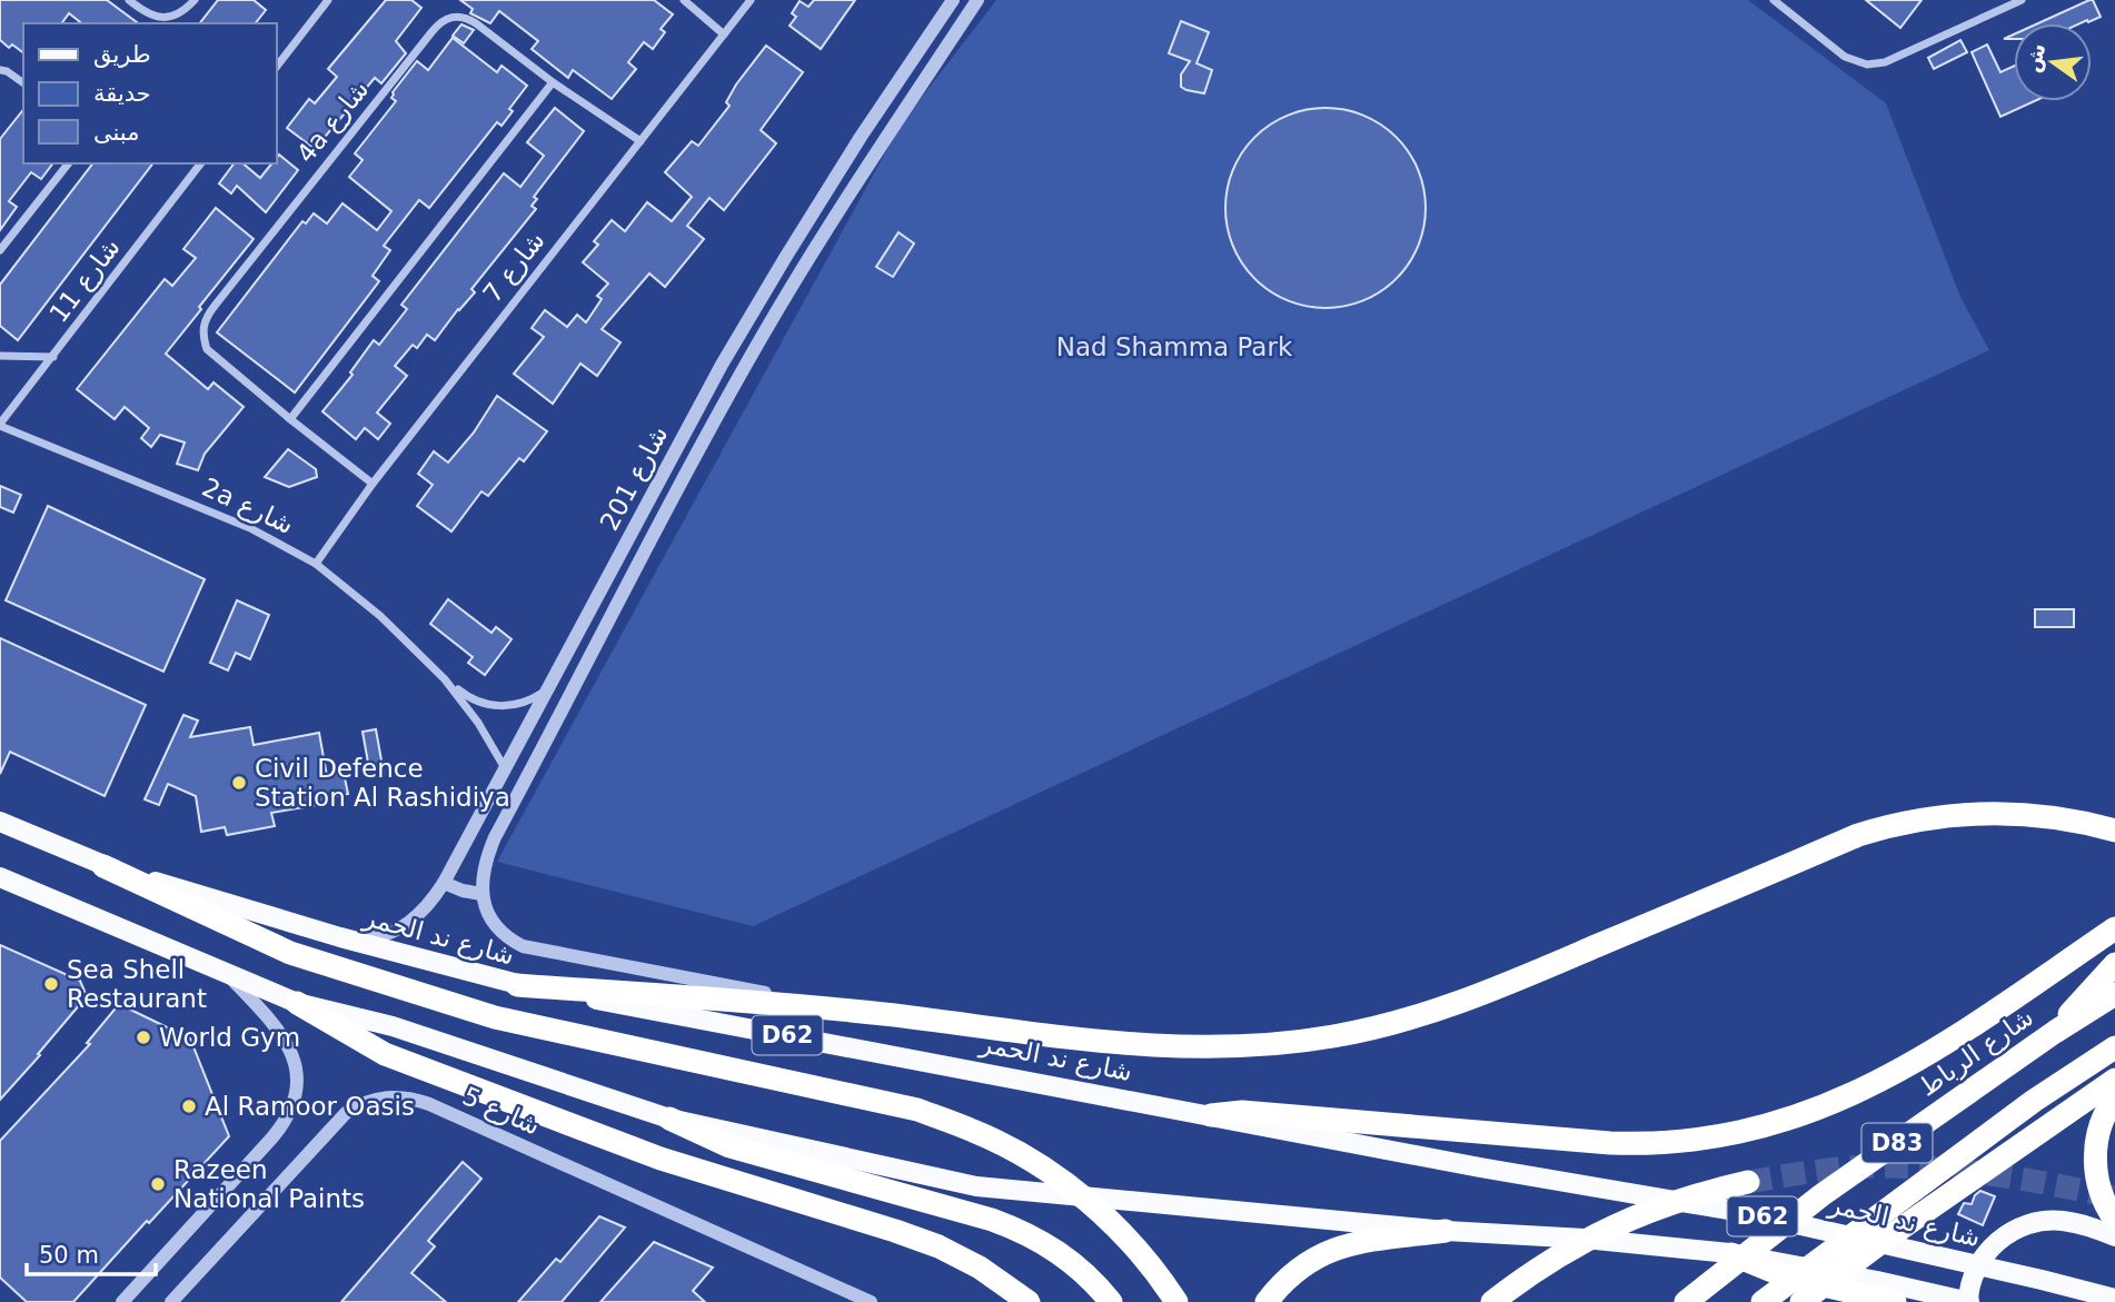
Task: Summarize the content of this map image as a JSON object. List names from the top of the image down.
{
  "streets": {
    "highway": ["شارع الرباط", "D83"],
    "main road": ["شارع ند الحمر", "D62"],
    "street": [
      "4a شارع",
      "شارع 7",
      "شارع 11",
      "شارع 201",
      "2a شارع",
      "شارع 5"
    ]
  },
  "crossings": [
    ["4a شارع", "شارع 7"],
    ["شارع 7", "2a شارع"],
    ["شارع 11", "2a شارع"],
    ["شارع 201", "2a شارع"],
    ["شارع 201", "شارع ند الحمر"]
  ],
  "parks": ["Nad Shamma Park"],
  "places": [
    "Civil Defence Station Al Rashidiya",
    "Sea Shell Restaurant",
    "World Gym",
    "Al Ramoor Oasis",
    "Razeen National Paints"
  ],
  "legend": ["طريق", "حديقة", "مبنى"],
  "scale_bar": "50 m",
  "north": "left"
}
